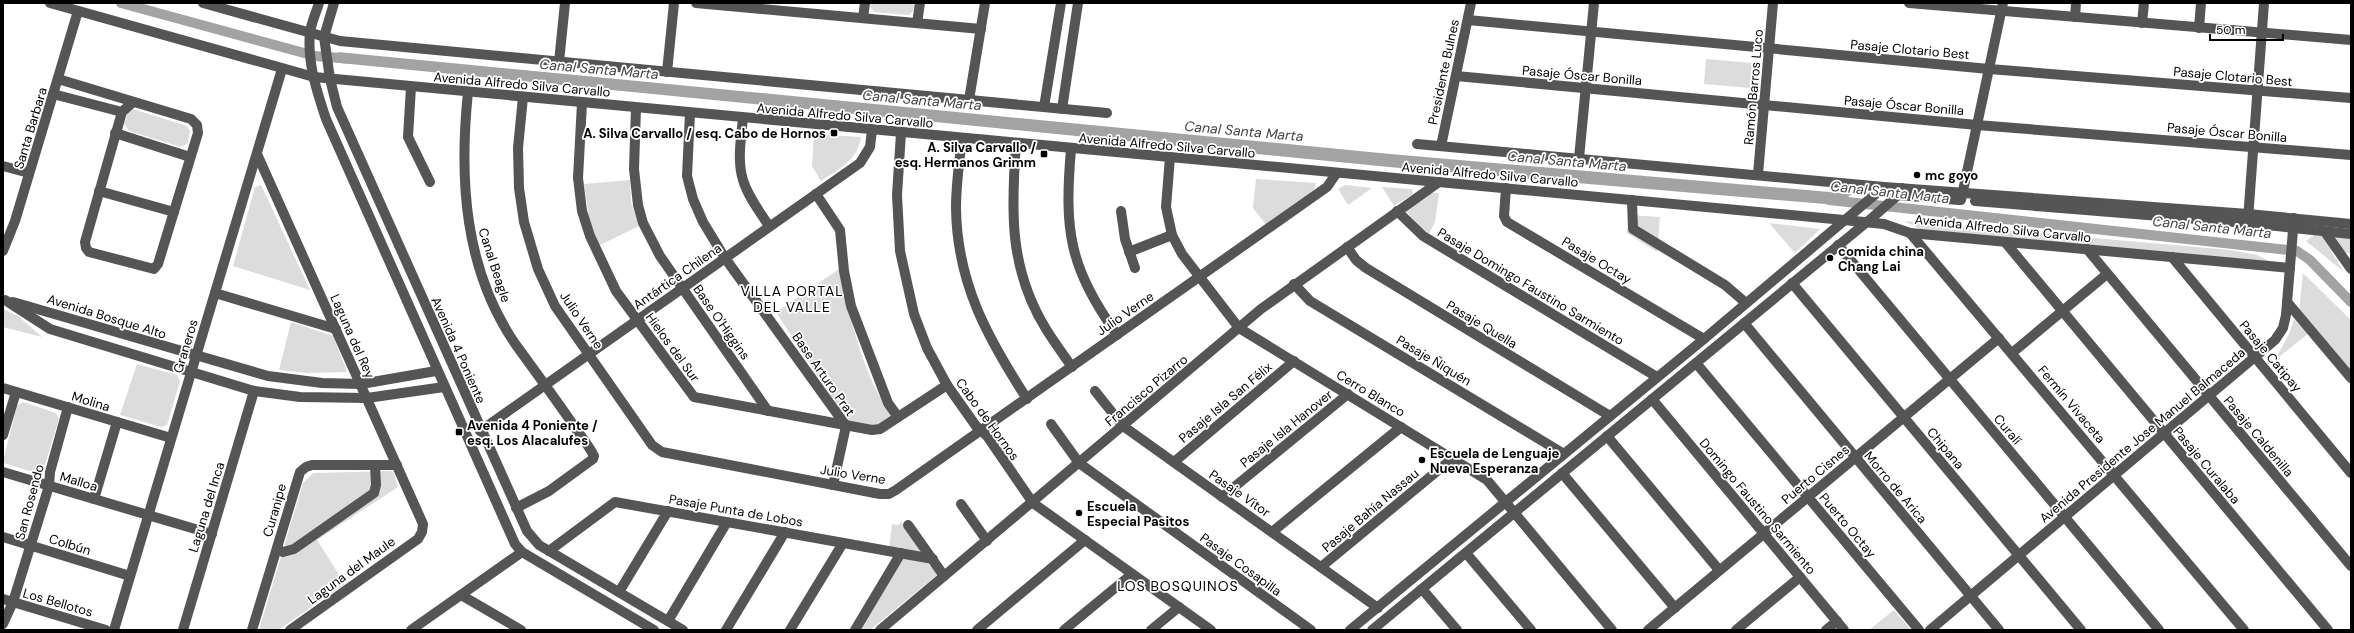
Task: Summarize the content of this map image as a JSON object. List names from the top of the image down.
{
  "streets": {
    "street": [
      "Pasaje Clotario Best",
      "Presidente Bulnes",
      "Pasaje Óscar Bonilla",
      "Avenida Alfredo Silva Carvallo",
      "Ramón Barros Luco",
      "Santa Barbara",
      "Pasaje Octay",
      "Canal Beagle",
      "Antártica Chilena",
      "Pasaje Domingo Faustino Sarmiento",
      "Julio Verne",
      "Avenida Bosque Alto",
      "Base O'Higgins",
      "Pasaje Quella",
      "Laguna del Rey",
      "Graneros",
      "Hielos del Sur",
      "Avenida 4 Poniente",
      "Pasaje Catipay",
      "Pasaje Ñiquén",
      "Base Arturo Prat",
      "Francisco Pizarro",
      "Cerro Blanco",
      "Molina",
      "Pasaje Isla San Félix",
      "Fermín Vivaceta",
      "Cabo de Hornos",
      "Pasaje Isla Hanover",
      "Curalí",
      "Avenida Presidente Jose Manuel Balmaceda",
      "Pasaje Caldenilla",
      "Chipana",
      "Pasaje Curalaba",
      "Puerto Cisnes",
      "Malloa",
      "Morro de Arica",
      "Pasaje Vítor",
      "San Rosendo",
      "Domingo Faustino Sarmiento",
      "Laguna del Inca",
      "Curanipe",
      "Pasaje Punta de Lobos",
      "Pasaje Bahía Nassau",
      "Puerto Octay",
      "Colbún",
      "Pasaje Cosapilla",
      "Laguna del Maule",
      "Los Bellotos"
    ]
  },
  "crossings": [
    ["Pasaje Clotario Best", "Presidente Bulnes"],
    ["Pasaje Clotario Best", "Ramón Barros Luco"],
    ["Presidente Bulnes", "Pasaje Óscar Bonilla"],
    ["Presidente Bulnes", "Avenida Alfredo Silva Carvallo"],
    ["Pasaje Óscar Bonilla", "Ramón Barros Luco"],
    ["Avenida Alfredo Silva Carvallo", "Ramón Barros Luco"],
    ["Avenida Alfredo Silva Carvallo", "Santa Barbara"],
    ["Avenida Alfredo Silva Carvallo", "Pasaje Octay"],
    ["Avenida Alfredo Silva Carvallo", "Canal Beagle"],
    ["Avenida Alfredo Silva Carvallo", "Antártica Chilena"],
    ["Avenida Alfredo Silva Carvallo", "Julio Verne"],
    ["Avenida Alfredo Silva Carvallo", "Base O'Higgins"],
    ["Avenida Alfredo Silva Carvallo", "Graneros"],
    ["Avenida Alfredo Silva Carvallo", "Hielos del Sur"],
    ["Avenida Alfredo Silva Carvallo", "Avenida 4 Poniente"],
    ["Avenida Alfredo Silva Carvallo", "Pasaje Catipay"],
    ["Avenida Alfredo Silva Carvallo", "Base Arturo Prat"],
    ["Avenida Alfredo Silva Carvallo", "Francisco Pizarro"],
    ["Avenida Alfredo Silva Carvallo", "Cerro Blanco"],
    ["Avenida Alfredo Silva Carvallo", "Fermín Vivaceta"],
    ["Avenida Alfredo Silva Carvallo", "Cabo de Hornos"],
    ["Avenida Alfredo Silva Carvallo", "Avenida Presidente Jose Manuel Balmaceda"],
    ["Avenida Alfredo Silva Carvallo", "Pasaje Caldenilla"],
    ["Avenida Alfredo Silva Carvallo", "Pasaje Curalaba"],
    ["Canal Beagle", "Antártica Chilena"],
    ["Canal Beagle", "Avenida 4 Poniente"],
    ["Antártica Chilena", "Julio Verne"],
    ["Antártica Chilena", "Base O'Higgins"],
    ["Antártica Chilena", "Hielos del Sur"],
    ["Antártica Chilena", "Avenida 4 Poniente"],
    ["Antártica Chilena", "Base Arturo Prat"],
    ["Pasaje Domingo Faustino Sarmiento", "Francisco Pizarro"],
    ["Julio Verne", "Base Arturo Prat"],
    ["Julio Verne", "Cerro Blanco"],
    ["Julio Verne", "Cabo de Hornos"],
    ["Avenida Bosque Alto", "Laguna del Rey"],
    ["Avenida Bosque Alto", "Graneros"],
    ["Avenida Bosque Alto", "Laguna del Inca"],
    ["Base O'Higgins", "Hielos del Sur"],
    ["Pasaje Quella", "Francisco Pizarro"],
    ["Laguna del Rey", "Graneros"],
    ["Laguna del Rey", "Curanipe"],
    ["Laguna del Rey", "Laguna del Maule"],
    ["Graneros", "Molina"],
    ["Graneros", "Malloa"],
    ["Graneros", "Colbún"],
    ["Hielos del Sur", "Base Arturo Prat"],
    ["Hielos del Sur", "Cabo de Hornos"],
    ["Avenida 4 Poniente", "Pasaje Punta de Lobos"],
    ["Pasaje Catipay", "Avenida Presidente Jose Manuel Balmaceda"],
    ["Pasaje Ñiquén", "Francisco Pizarro"],
    ["Francisco Pizarro", "Cerro Blanco"],
    ["Francisco Pizarro", "Cabo de Hornos"],
    ["Francisco Pizarro", "Pasaje Vítor"],
    ["Francisco Pizarro", "Pasaje Cosapilla"],
    ["Cerro Blanco", "Pasaje Isla San Félix"],
    ["Cerro Blanco", "Pasaje Isla Hanover"],
    ["Cerro Blanco", "Pasaje Bahía Nassau"],
    ["Molina", "San Rosendo"],
    ["Pasaje Isla San Félix", "Pasaje Vítor"],
    ["Fermín Vivaceta", "Avenida Presidente Jose Manuel Balmaceda"],
    ["Fermín Vivaceta", "Puerto Cisnes"],
    ["Pasaje Isla Hanover", "Pasaje Vítor"],
    ["Curalí", "Avenida Presidente Jose Manuel Balmaceda"],
    ["Curalí", "Puerto Cisnes"],
    ["Avenida Presidente Jose Manuel Balmaceda", "Pasaje Caldenilla"],
    ["Avenida Presidente Jose Manuel Balmaceda", "Chipana"],
    ["Avenida Presidente Jose Manuel Balmaceda", "Pasaje Curalaba"],
    ["Avenida Presidente Jose Manuel Balmaceda", "Morro de Arica"],
    ["Chipana", "Puerto Cisnes"],
    ["Puerto Cisnes", "Morro de Arica"],
    ["Puerto Cisnes", "Domingo Faustino Sarmiento"],
    ["Puerto Cisnes", "Puerto Octay"],
    ["Malloa", "San Rosendo"],
    ["Malloa", "Laguna del Inca"],
    ["Pasaje Vítor", "Pasaje Bahía Nassau"],
    ["San Rosendo", "Colbún"],
    ["San Rosendo", "Los Bellotos"]
  ],
  "districts": ["VILLA PORTAL DEL VALLE", "LOS BOSQUINOS"],
  "water": ["Canal Santa Marta"],
  "places": {
    "transit": ["A. Silva Carvallo / esq. Cabo de Hornos", "A. Silva Carvallo / esq. Hermanos Grimm", "Avenida 4 Poniente / esq. Los Alacalufes"],
    "other": [
      "mc goyo",
      "comida china Chang Lai",
      "Escuela de Lenguaje Nueva Esperanza",
      "Escuela Especial Pasitos"
    ]
  },
  "scale_bar": "50 m"
}
